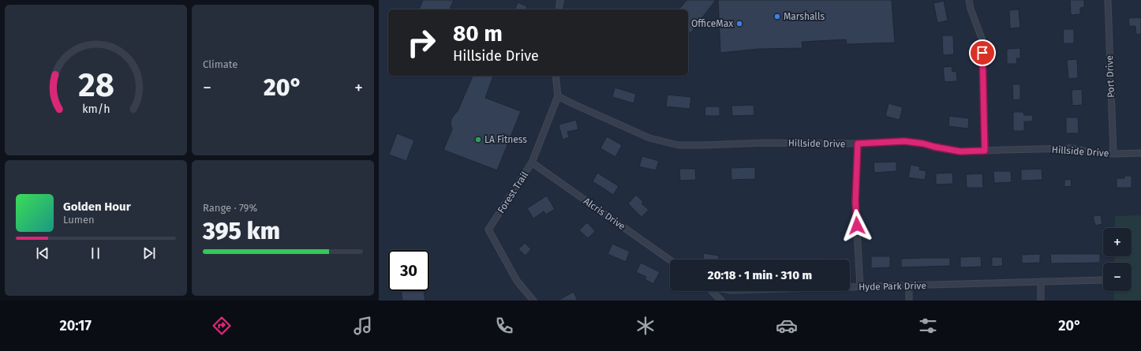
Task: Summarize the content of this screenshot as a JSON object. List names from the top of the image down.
{
  "streets": {
    "street": [
      "Port Drive",
      "Hillside Drive",
      "Forest Trail",
      "Alcris Drive",
      "Hyde Park Drive"
    ]
  },
  "crossings": [
    ["Port Drive", "Hillside Drive"],
    ["Hillside Drive", "Forest Trail"],
    ["Forest Trail", "Alcris Drive"]
  ],
  "places": ["Marshalls", "OfficeMax", "LA Fitness"],
  "page": {
    "tile": [
      "Climate",
      ["Range · 79%", "395 km"]
    ],
    "turn": ["80 m", "Hillside Drive"],
    "heat": ["−", "20°", "+"],
    "song": ["Golden Hour", "Lumen"],
    "map_buttons": ["+", "−"],
    "limit": "30",
    "trip": "20:18 · 1 min · 310 m",
    "tabs": ["20:17", "20°"],
    "gauge": ["28", "km/h"]
  }
}
